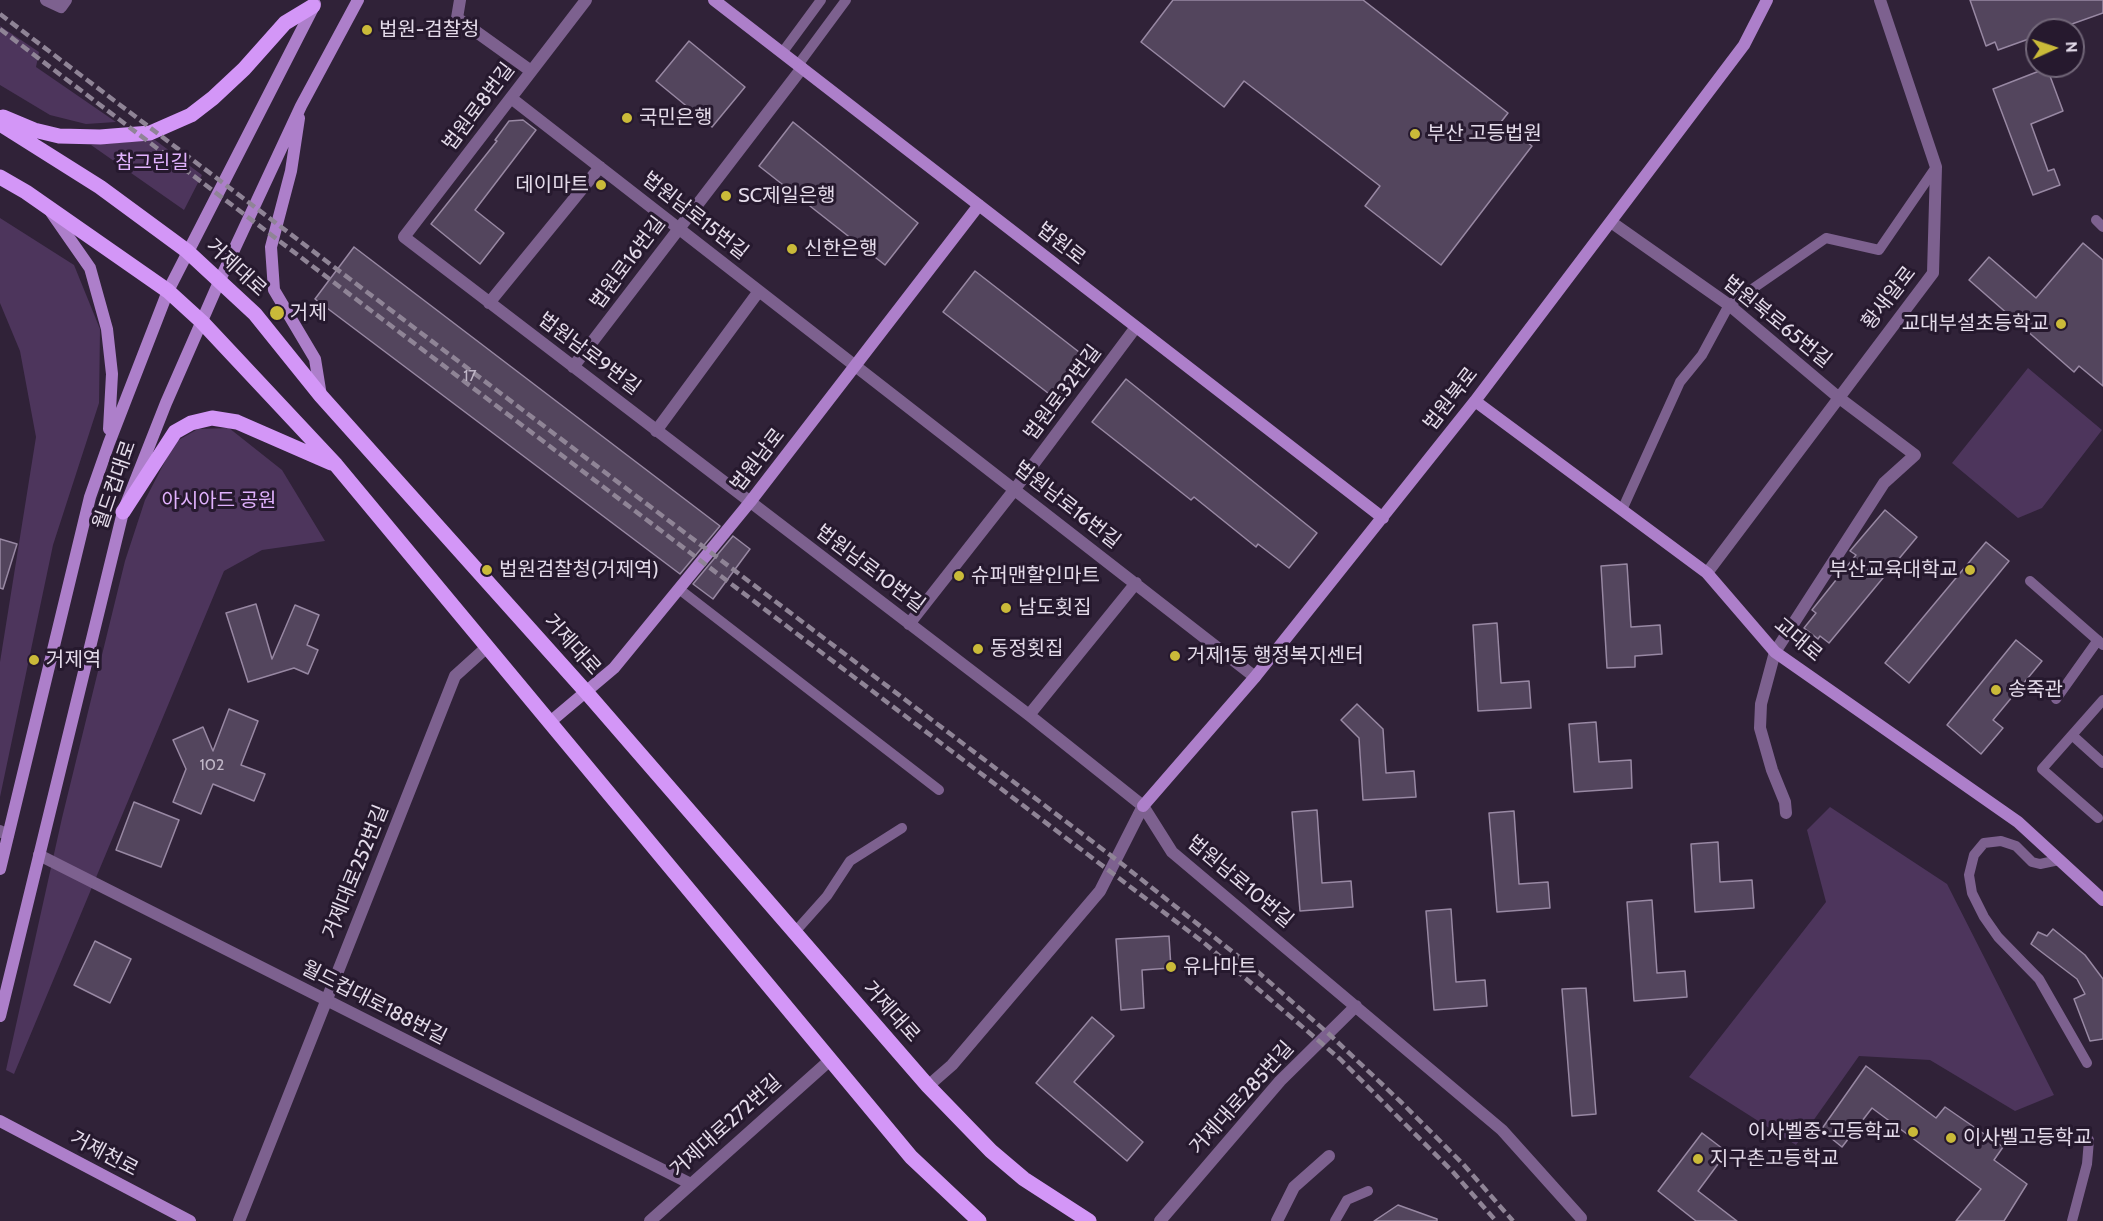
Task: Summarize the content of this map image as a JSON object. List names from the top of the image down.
{
  "streets": {
    "main road": [
      "법원로",
      "거제대로",
      "법원북로",
      "법원남로",
      "월드컵대로",
      "교대로",
      "거제천로"
    ],
    "street": [
      "법원로8번길",
      "법원남로15번길",
      "법원로16번길",
      "황새알로",
      "법원북로65번길",
      "법원남로9번길",
      "법원로32번길",
      "법원남로16번길",
      "법원남로10번길",
      "거제대로252번길",
      "월드컵대로188번길",
      "거제대로285번길",
      "거제대로272번길"
    ]
  },
  "crossings": [
    ["법원로8번길", "법원남로15번길"],
    ["법원로8번길", "법원남로9번길"],
    ["법원남로15번길", "법원로16번길"],
    ["법원남로15번길", "법원남로"],
    ["법원남로15번길", "법원남로16번길"],
    ["법원로", "법원로16번길"],
    ["법원로", "법원로32번길"],
    ["법원로", "법원북로"],
    ["법원로", "법원남로"],
    ["법원로16번길", "법원남로9번길"],
    ["거제대로", "법원남로"],
    ["거제대로", "월드컵대로"],
    ["황새알로", "법원북로65번길"],
    ["황새알로", "교대로"],
    ["법원북로65번길", "법원북로"],
    ["법원북로65번길", "교대로"],
    ["법원남로9번길", "법원남로"],
    ["법원남로9번길", "법원남로10번길"],
    ["법원로32번길", "법원남로16번길"],
    ["법원로32번길", "법원남로10번길"],
    ["법원북로", "법원남로16번길"],
    ["법원북로", "법원남로10번길"],
    ["법원북로", "교대로"],
    ["법원남로", "법원남로16번길"],
    ["법원남로", "법원남로10번길"],
    ["월드컵대로", "월드컵대로188번길"],
    ["법원남로10번길", "거제대로285번길"],
    ["거제대로252번길", "월드컵대로188번길"],
    ["월드컵대로188번길", "거제대로272번길"]
  ],
  "parks": ["참그린길", "아시아드 공원"],
  "places": [
    "법원-검찰청",
    "국민은행",
    "부산 고등법원",
    "데이마트",
    "SC제일은행",
    "신한은행",
    "거제",
    "교대부설초등학교",
    "법원검찰청(거제역)",
    "부산교육대학교",
    "슈퍼맨할인마트",
    "남도횟집",
    "동정횟집",
    "거제1동 행정복지센터",
    "거제역",
    "송죽관",
    "유나마트",
    "이사벨중•고등학교",
    "이사벨고등학교",
    "지구촌고등학교"
  ],
  "house_numbers": ["17", "102"],
  "north": "right"
}
